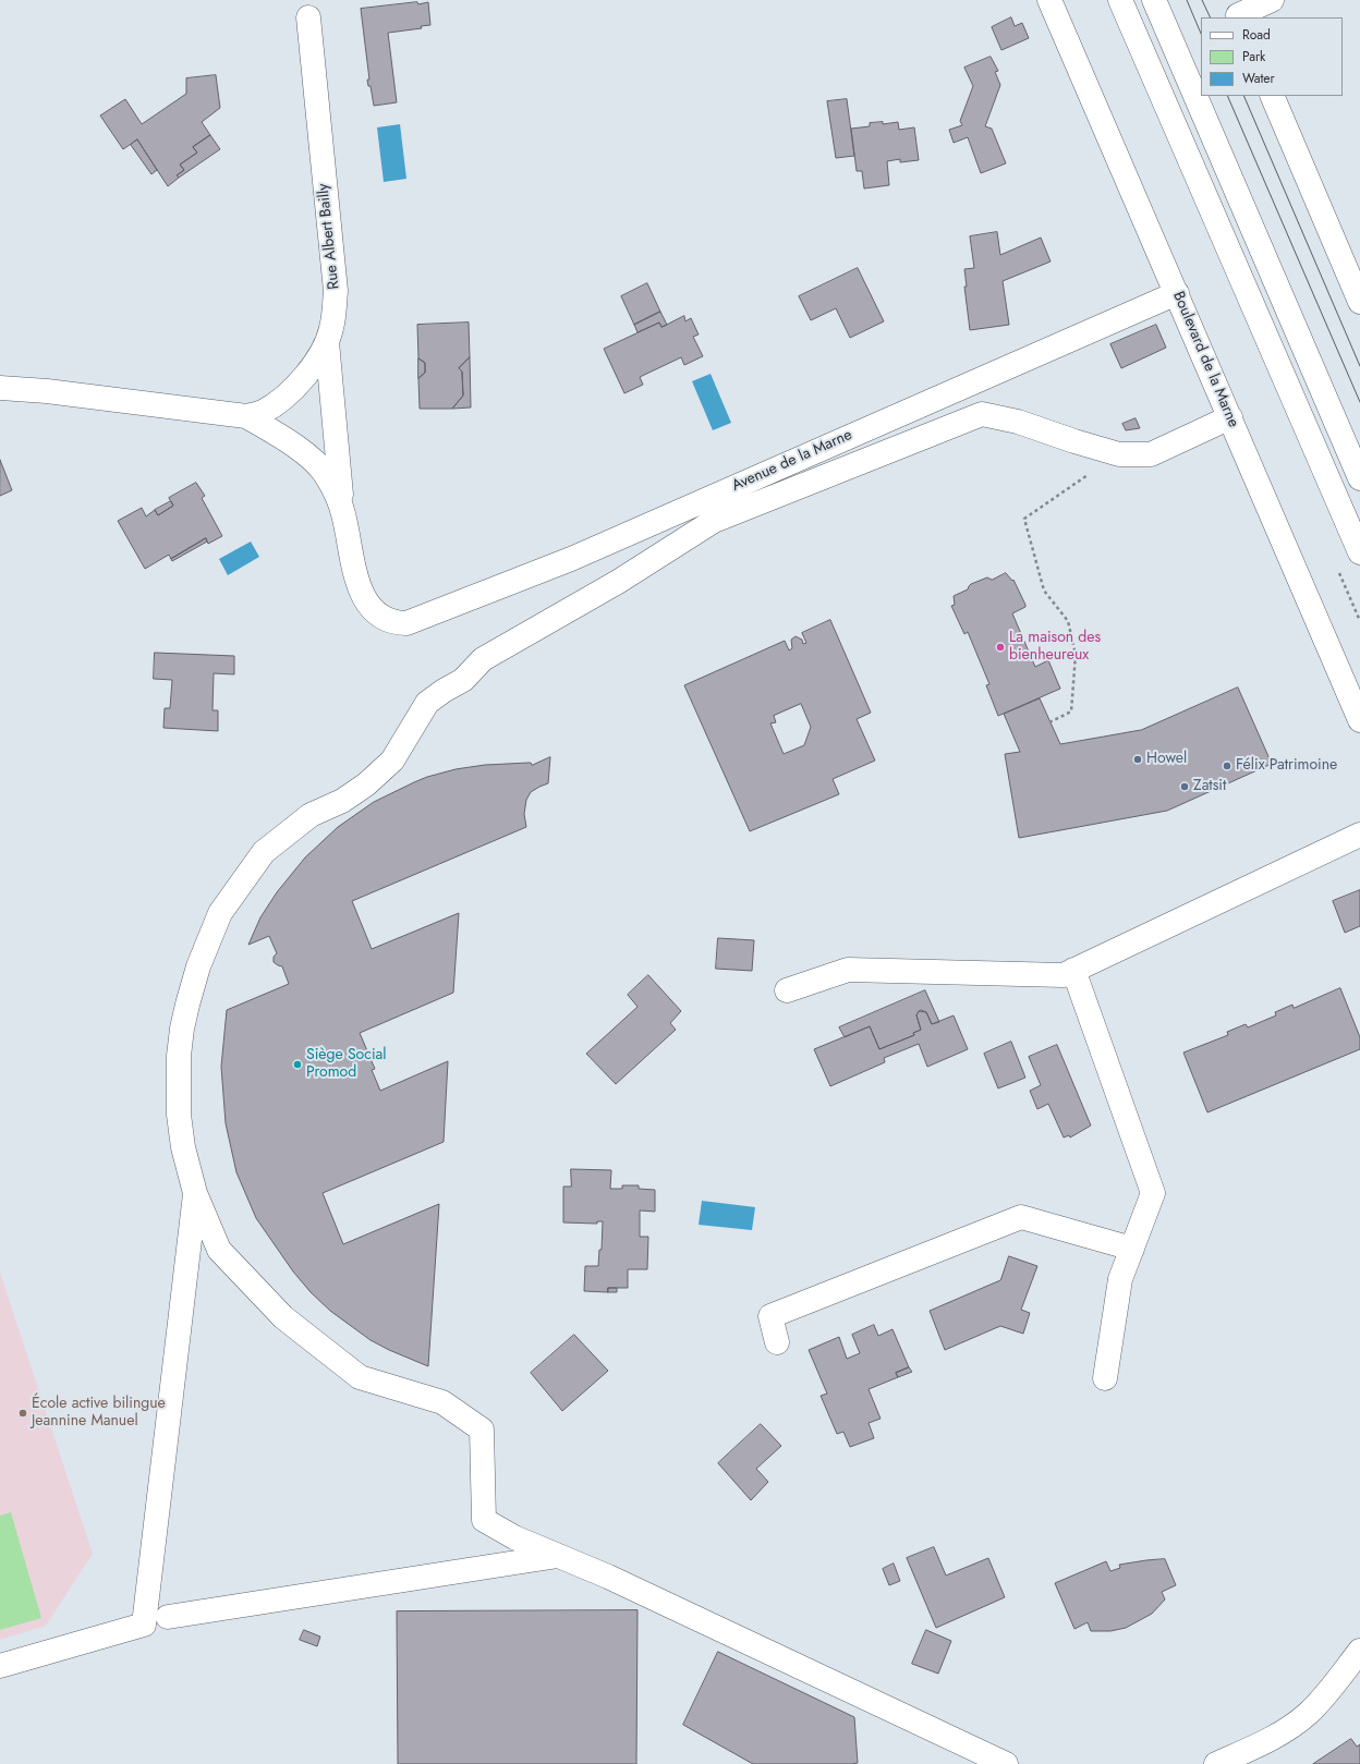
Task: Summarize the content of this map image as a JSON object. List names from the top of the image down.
{
  "streets": {
    "street": ["Rue Albert Bailly", "Boulevard de la Marne", "Avenue de la Marne"]
  },
  "crossings": [
    ["Rue Albert Bailly", "Avenue de la Marne"],
    ["Boulevard de la Marne", "Avenue de la Marne"]
  ],
  "places": [
    "La maison des bienheureux",
    "Howel",
    "Félix Patrimoine",
    "Zatsit",
    "Siège Social Promod",
    "École active bilingue Jeannine Manuel"
  ],
  "legend": ["Road", "Park", "Water"]
}
